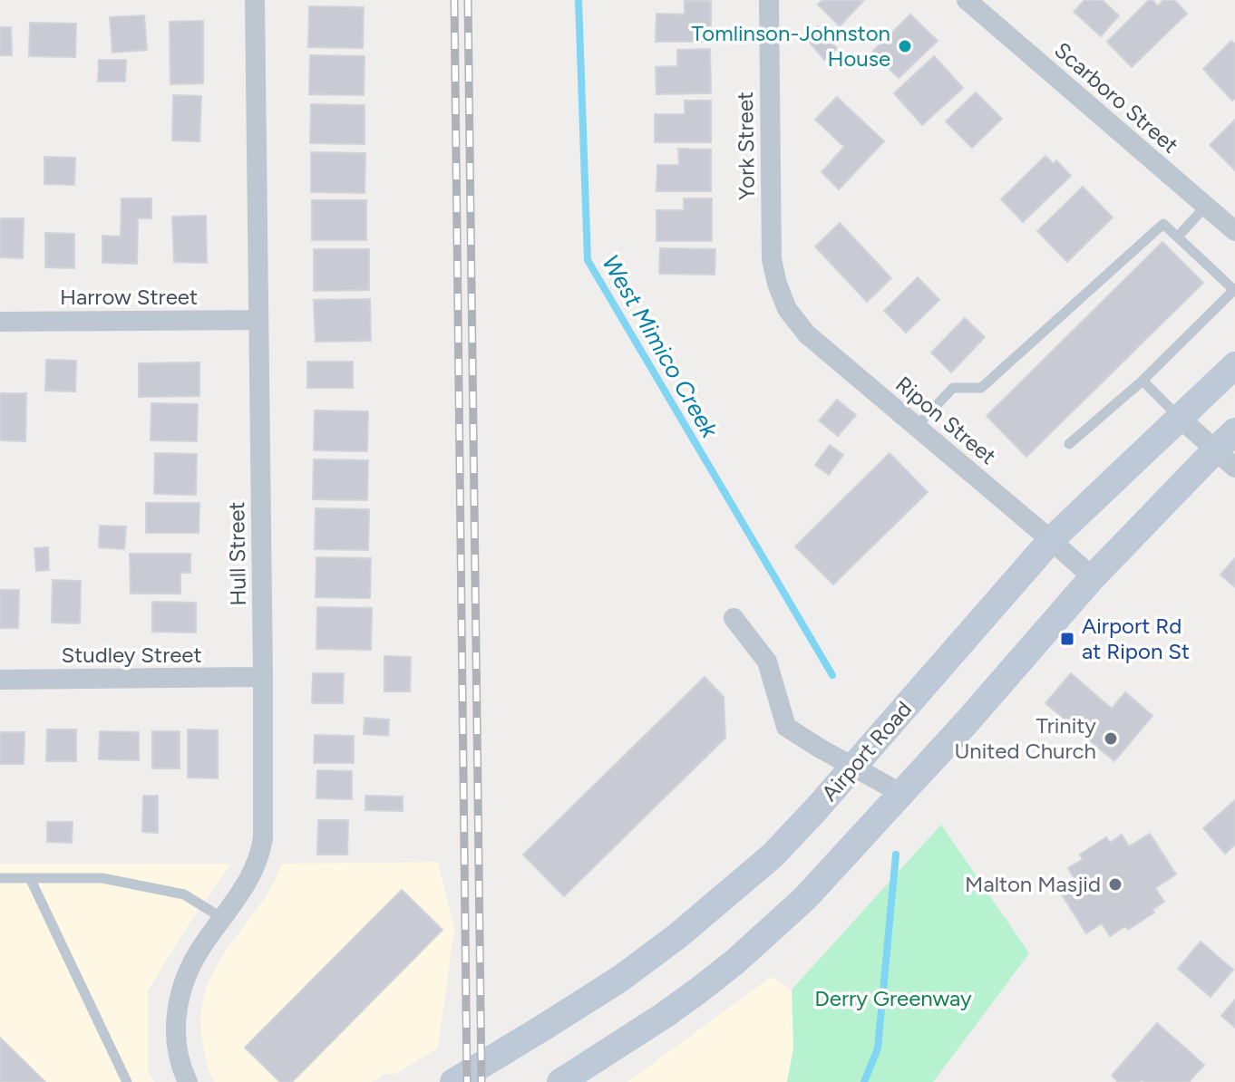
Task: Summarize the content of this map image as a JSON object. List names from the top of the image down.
{
  "streets": {
    "main road": ["Airport Road"],
    "street": [
      "Scarboro Street",
      "York Street",
      "Harrow Street",
      "Ripon Street",
      "Hull Street",
      "Studley Street"
    ]
  },
  "crossings": [
    ["York Street", "Ripon Street"],
    ["Harrow Street", "Hull Street"],
    ["Ripon Street", "Airport Road"],
    ["Hull Street", "Studley Street"]
  ],
  "water": ["West Mimico Creek"],
  "parks": ["Derry Greenway"],
  "places": {
    "other": ["Tomlinson-Johnston House", "Trinity United Church", "Malton Masjid"],
    "transit": ["Airport Rd at Ripon St"]
  }
}
